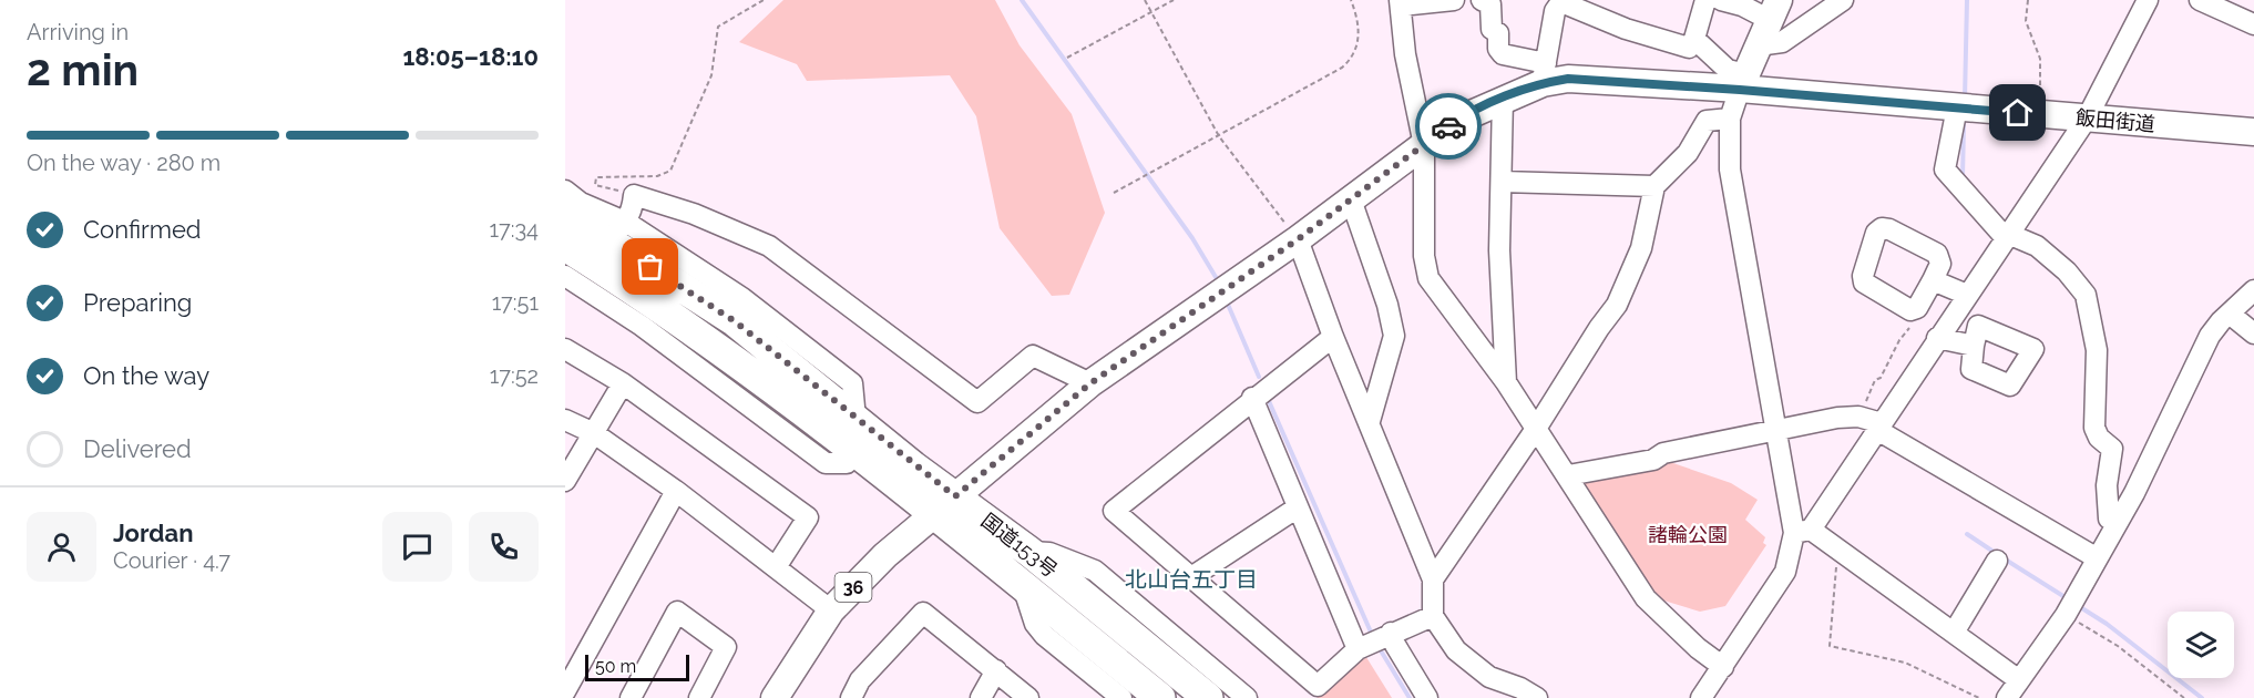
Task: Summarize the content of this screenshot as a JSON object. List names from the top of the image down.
{
  "streets": {
    "highway": ["国道153号"],
    "main road": ["飯田街道", "36"]
  },
  "crossings": [
    ["飯田街道", "国道153号"],
    ["飯田街道", "36"],
    ["国道153号", "36"]
  ],
  "districts": ["北山台五丁目"],
  "parks": ["諸輪公園"],
  "scale_bar": "50 m",
  "page": {
    "heading": ["2 min", "Arriving in", "18:05–18:10"],
    "panel": ["Jordan", "Courier · 4.7"],
    "bar": "On the way · 280 m",
    "list": [
      ["Confirmed", "17:34"],
      ["Preparing", "17:51"],
      ["On the way", "17:52"],
      "Delivered"
    ],
    "scale": "50 m"
  }
}
